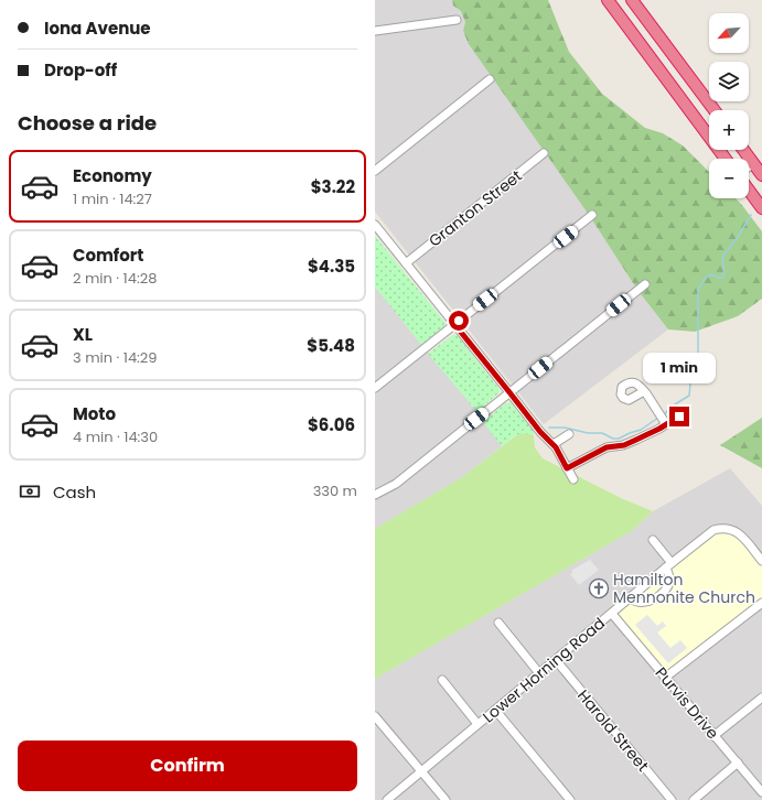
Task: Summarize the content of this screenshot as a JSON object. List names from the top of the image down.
{
  "streets": {
    "street": [
      "Granton Street",
      "Lower Horning Road",
      "Purvis Drive",
      "Harold Street"
    ]
  },
  "crossings": [
    ["Lower Horning Road", "Purvis Drive"],
    ["Lower Horning Road", "Harold Street"]
  ],
  "places": {
    "church": ["Hamilton Mennonite Church"]
  },
  "north": "bottom left",
  "page": {
    "banner": ["Iona Avenue", "Drop-off"],
    "map_buttons": ["+", "−"],
    "heading": "Choose a ride",
    "list": [
      {
        "name": "Economy",
        "note": "1 min · 14:27",
        "value": "$3.22"
      },
      {
        "name": "Comfort",
        "note": "2 min · 14:28",
        "value": "$4.35"
      },
      {
        "name": "XL",
        "note": "3 min · 14:29",
        "value": "$5.48"
      },
      {
        "name": "Moto",
        "note": "4 min · 14:30",
        "value": "$6.06"
      }
    ],
    "bubble": "1 min",
    "pay": ["Cash", "330 m"],
    "buttons": "Confirm"
  }
}
